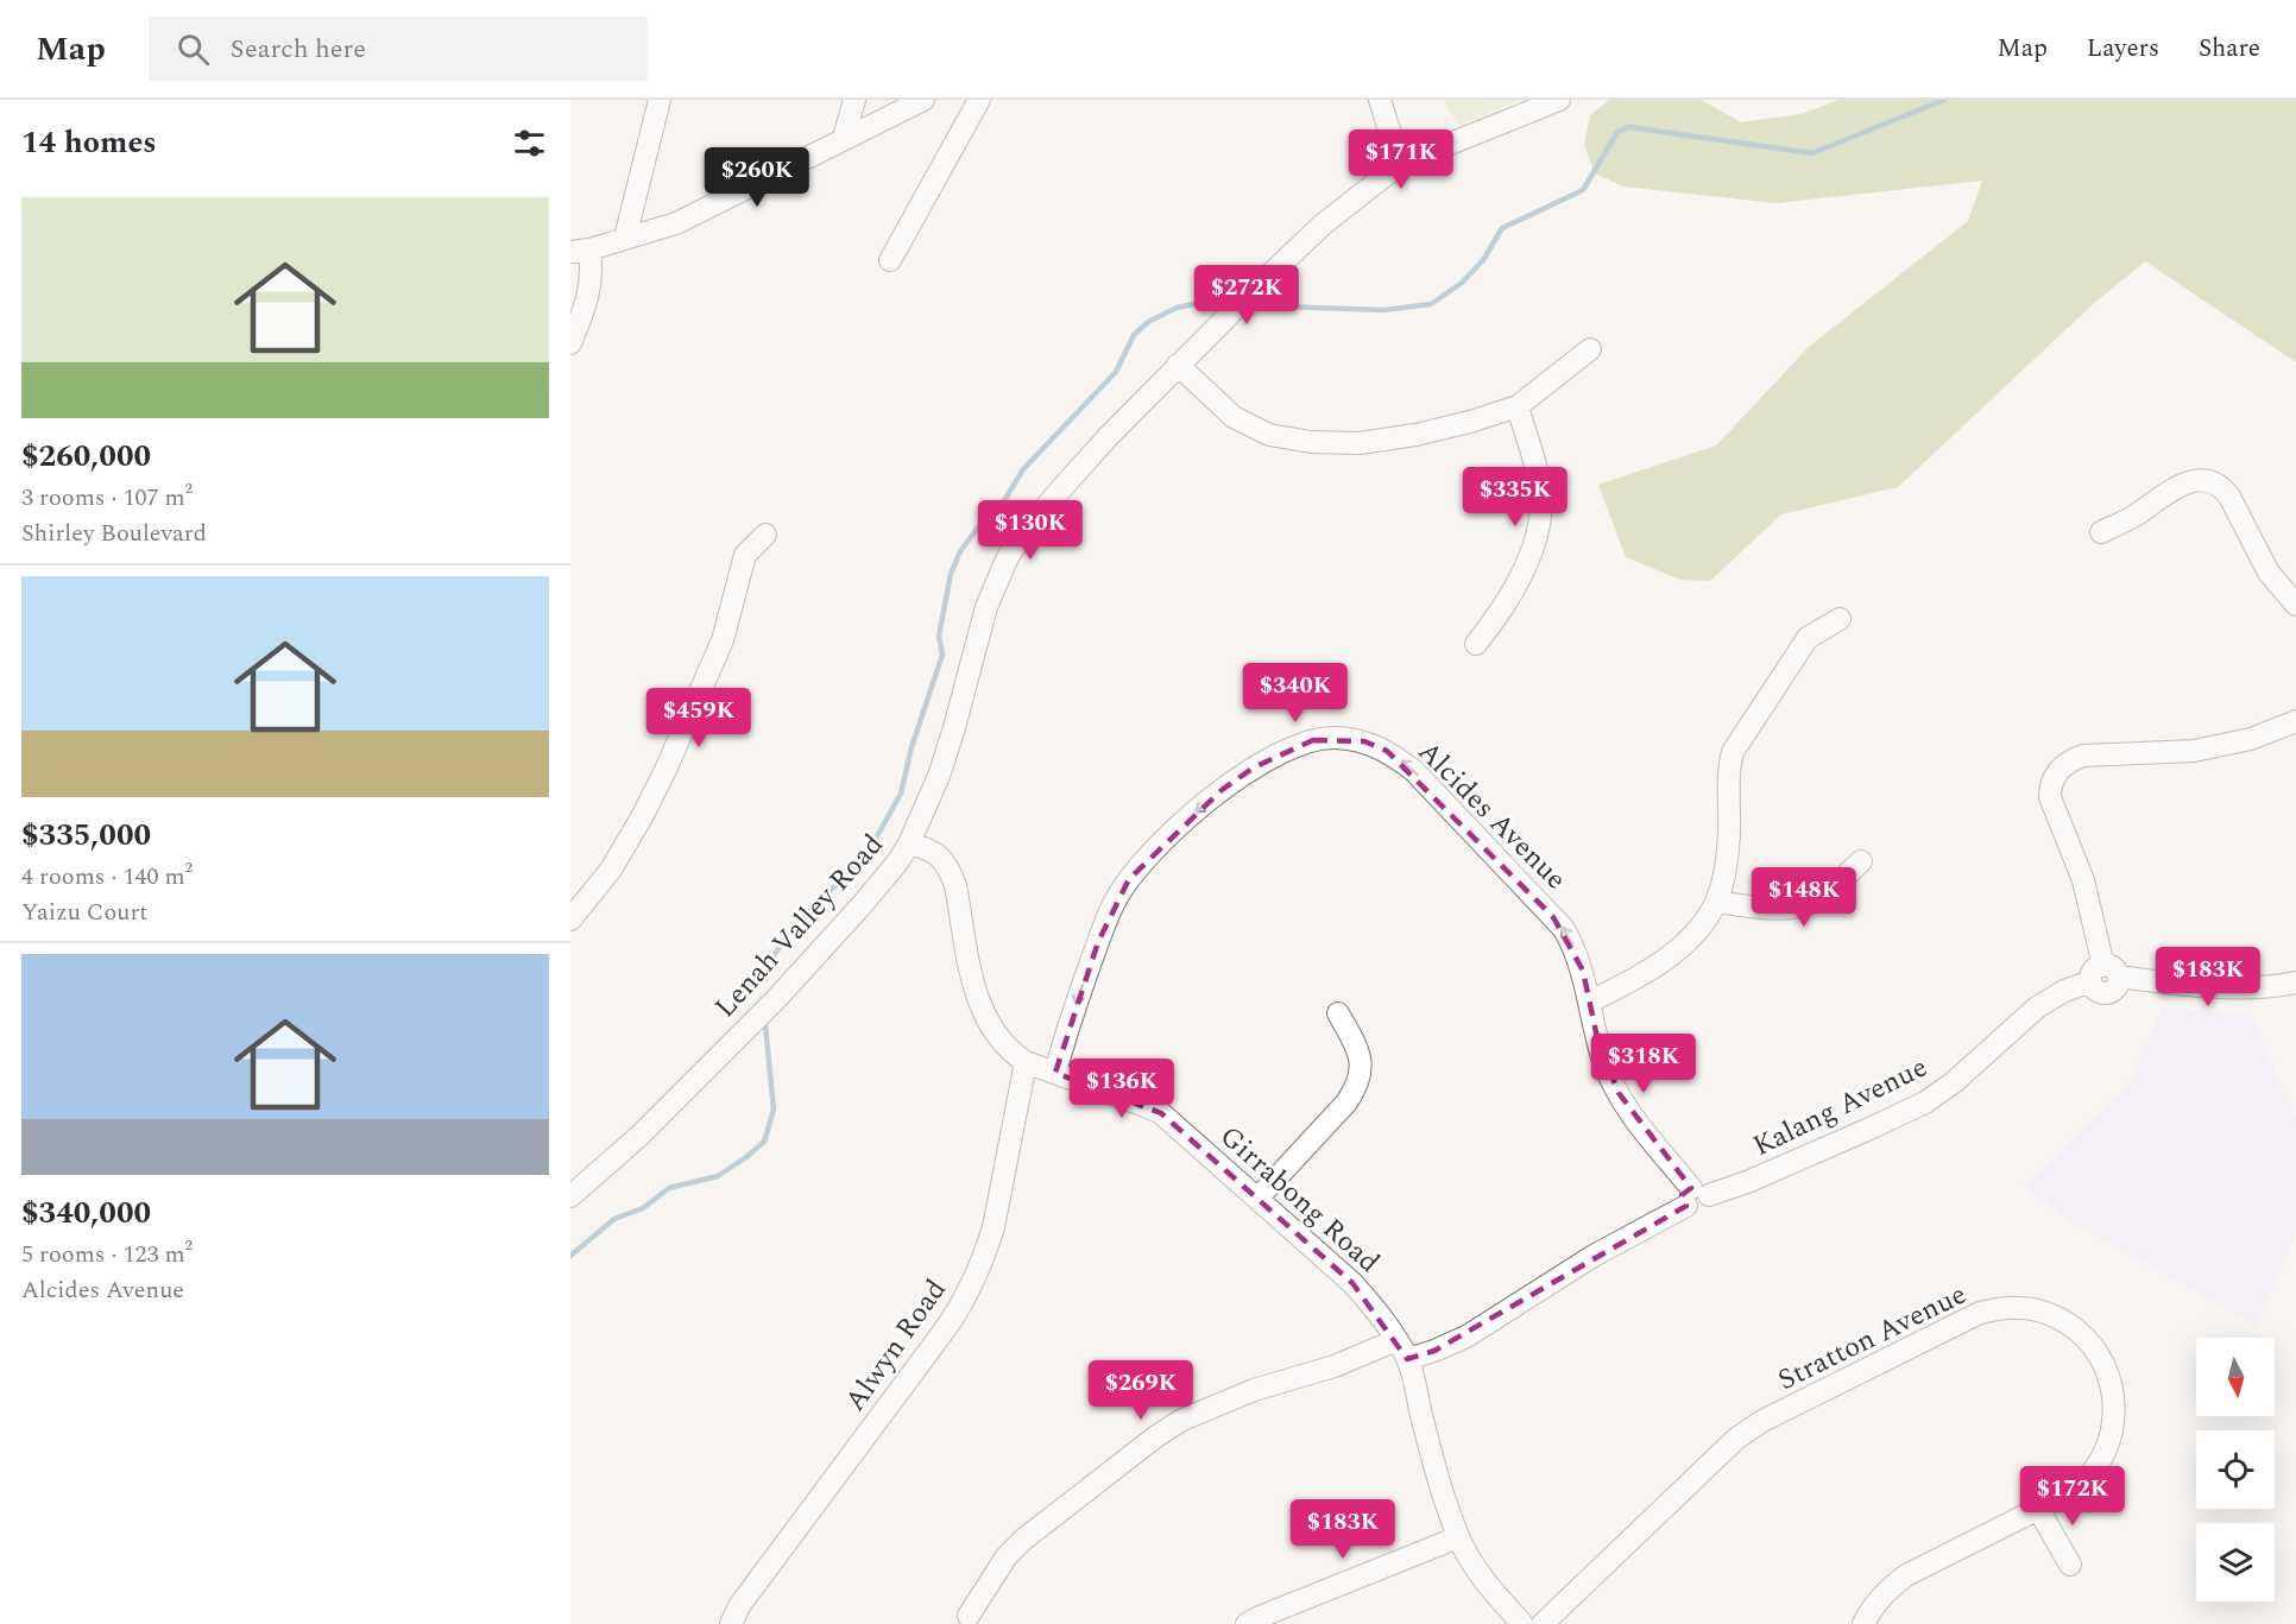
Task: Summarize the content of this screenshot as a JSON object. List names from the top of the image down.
{
  "streets": {
    "street": [
      "Alcides Avenue",
      "Lenah Valley Road",
      "Kalang Avenue",
      "Girrabong Road",
      "Stratton Avenue",
      "Alwyn Road"
    ]
  },
  "crossings": [
    ["Alcides Avenue", "Kalang Avenue"],
    ["Alcides Avenue", "Girrabong Road"],
    ["Lenah Valley Road", "Girrabong Road"],
    ["Kalang Avenue", "Girrabong Road"],
    ["Girrabong Road", "Alwyn Road"]
  ],
  "north": "bottom",
  "page": {
    "header": "Map",
    "search": "Search here",
    "nav": ["Map", "Layers", "Share"],
    "heading": "14 homes",
    "price": [
      "$171K",
      "$260K",
      "$272K",
      "$335K",
      "$130K",
      "$340K",
      "$459K",
      "$148K",
      "$183K",
      "$318K",
      "$136K",
      "$269K",
      "$172K",
      "$183K"
    ],
    "list": [
      {
        "name": "$260,000",
        "note": "3 rooms · 107 m² · Shirley Boulevard"
      },
      {
        "name": "$335,000",
        "note": "4 rooms · 140 m² · Yaizu Court"
      },
      {
        "name": "$340,000",
        "note": "5 rooms · 123 m² · Alcides Avenue"
      }
    ]
  }
}
